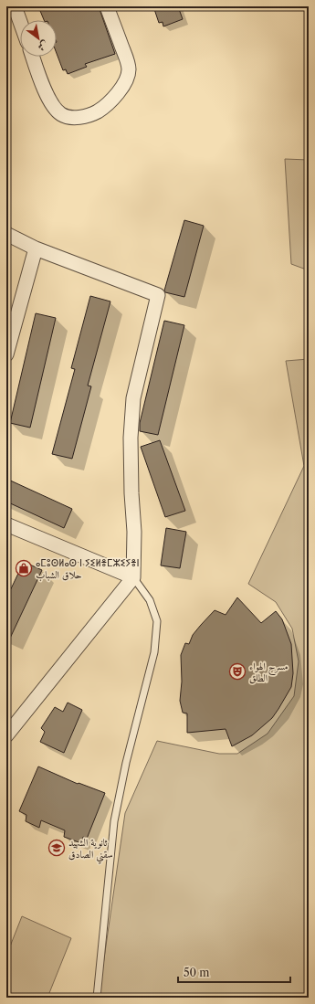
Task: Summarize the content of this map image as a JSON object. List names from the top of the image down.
{
  "places": {
    "shop": ["ⴰⵎⵓⵙⵍⴰⵙ ⵏ ⵢⵉⵍⴻⵎⵣⵉⵢⴻⵏ حلاق الشباب"],
    "theatre": ["مسرح الهواء الطلق"],
    "school or university": ["ثانوية الشهيد سقني الصادق"]
  },
  "scale_bar": "50 m",
  "north": "bottom right"
}
